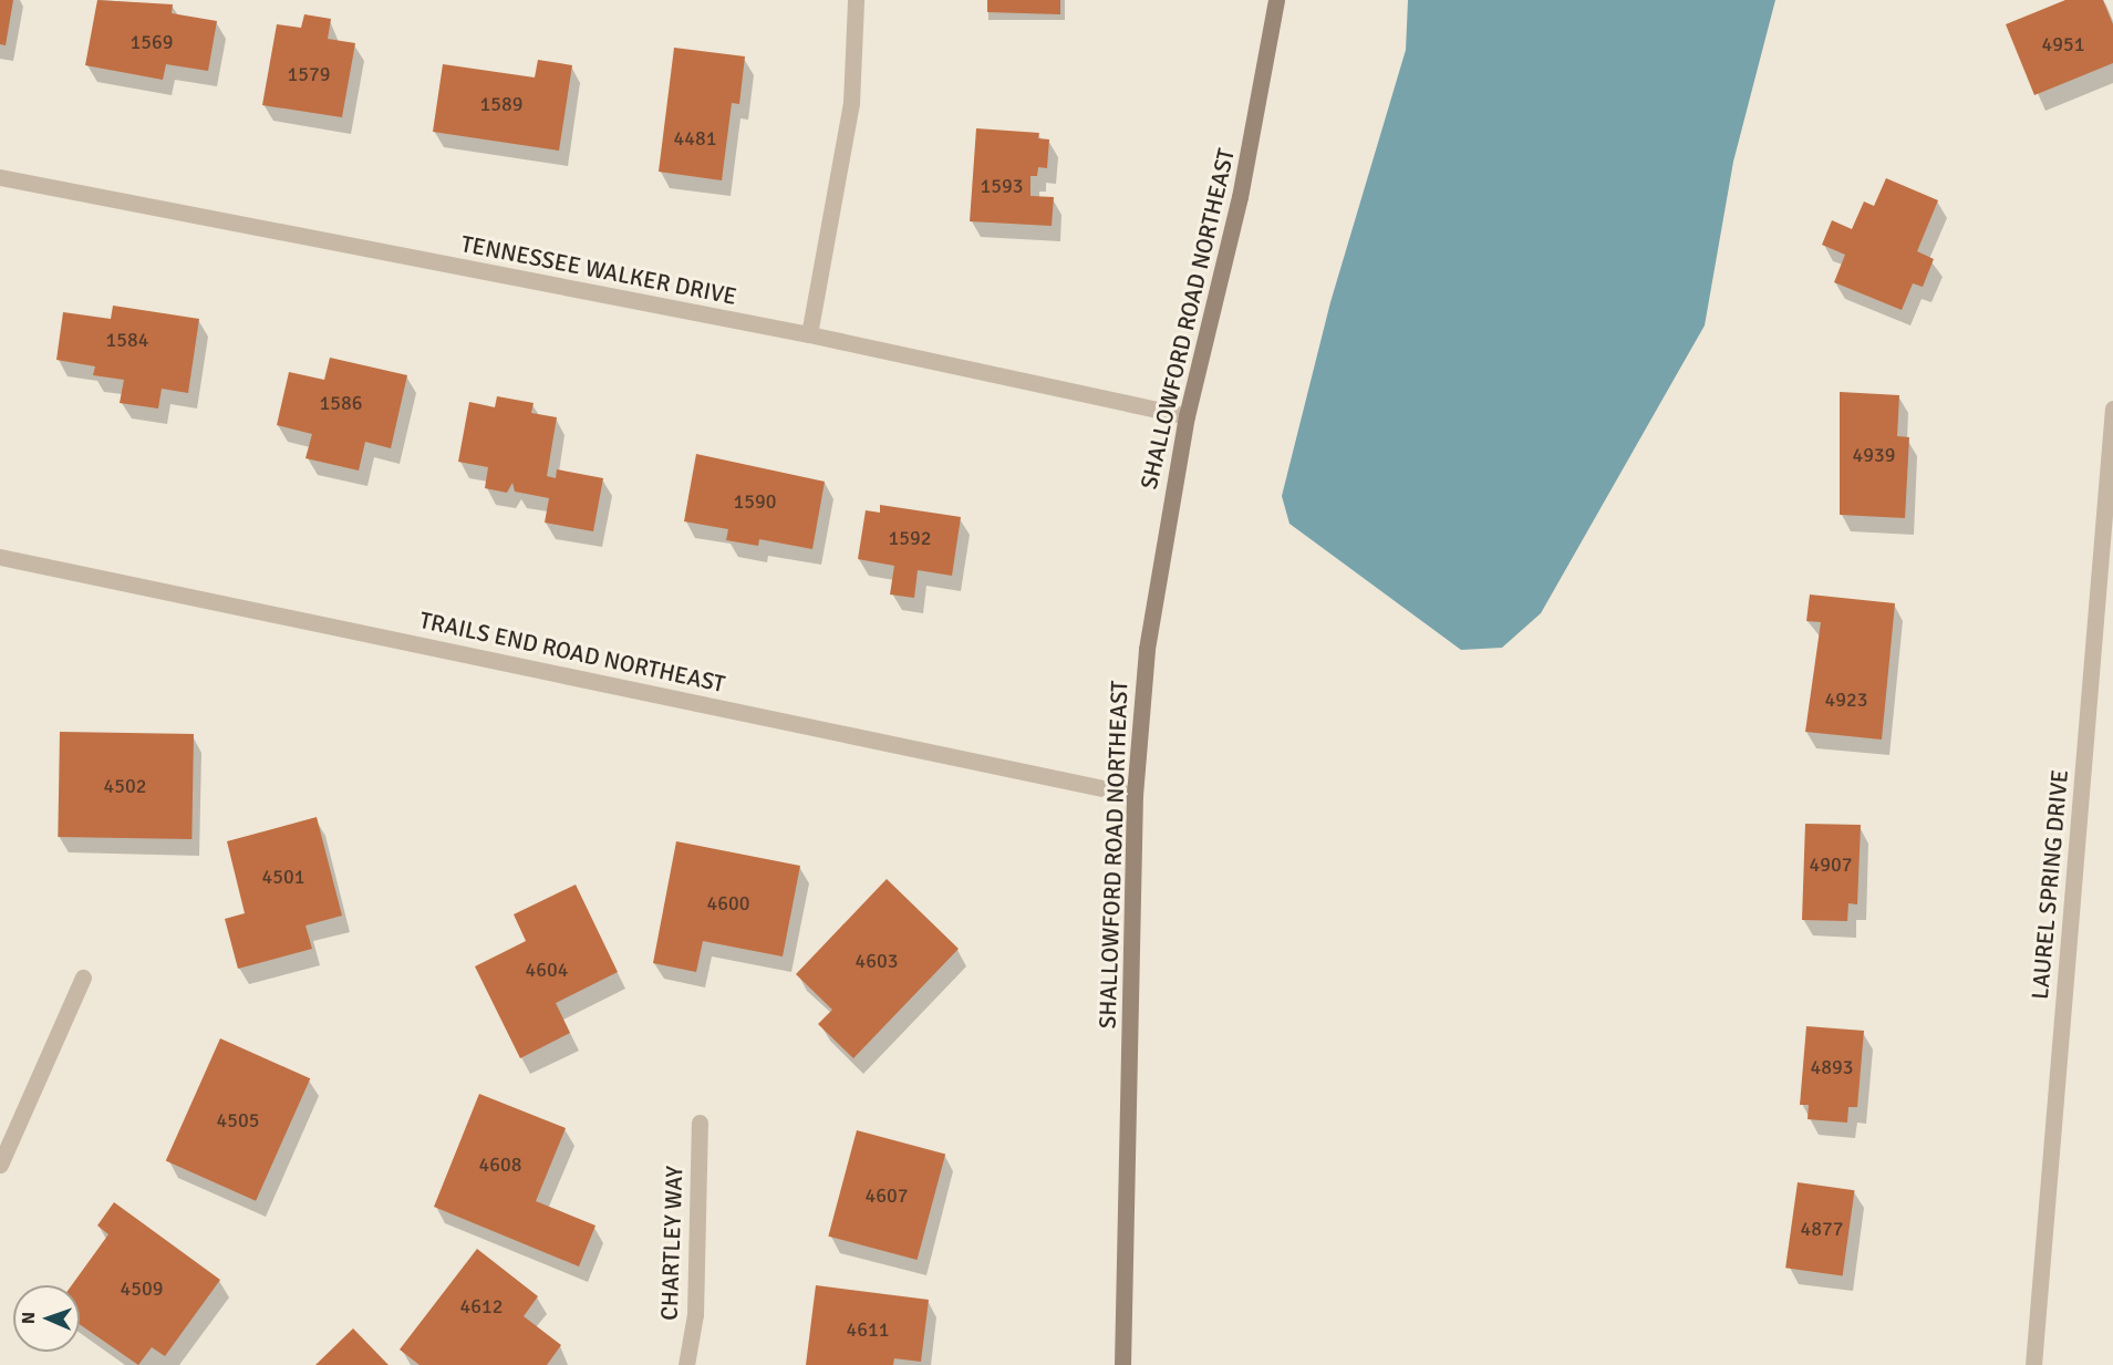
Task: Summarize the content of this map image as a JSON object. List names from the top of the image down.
{
  "streets": {
    "main road": ["SHALLOWFORD ROAD NORTHEAST"],
    "street": [
      "TENNESSEE WALKER DRIVE",
      "TRAILS END ROAD NORTHEAST",
      "LAUREL SPRING DRIVE",
      "CHARTLEY WAY"
    ]
  },
  "crossings": [
    ["TENNESSEE WALKER DRIVE", "SHALLOWFORD ROAD NORTHEAST"],
    ["SHALLOWFORD ROAD NORTHEAST", "TRAILS END ROAD NORTHEAST"]
  ],
  "house_numbers": [
    "1569",
    "4951",
    "1579",
    "1589",
    "4481",
    "1593",
    "1584",
    "1586",
    "4939",
    "1590",
    "1592",
    "4923",
    "4502",
    "4907",
    "4501",
    "4600",
    "4603",
    "4604",
    "4893",
    "4505",
    "4608",
    "4607",
    "4877",
    "4509",
    "4612",
    "4611"
  ],
  "north": "left"
}
